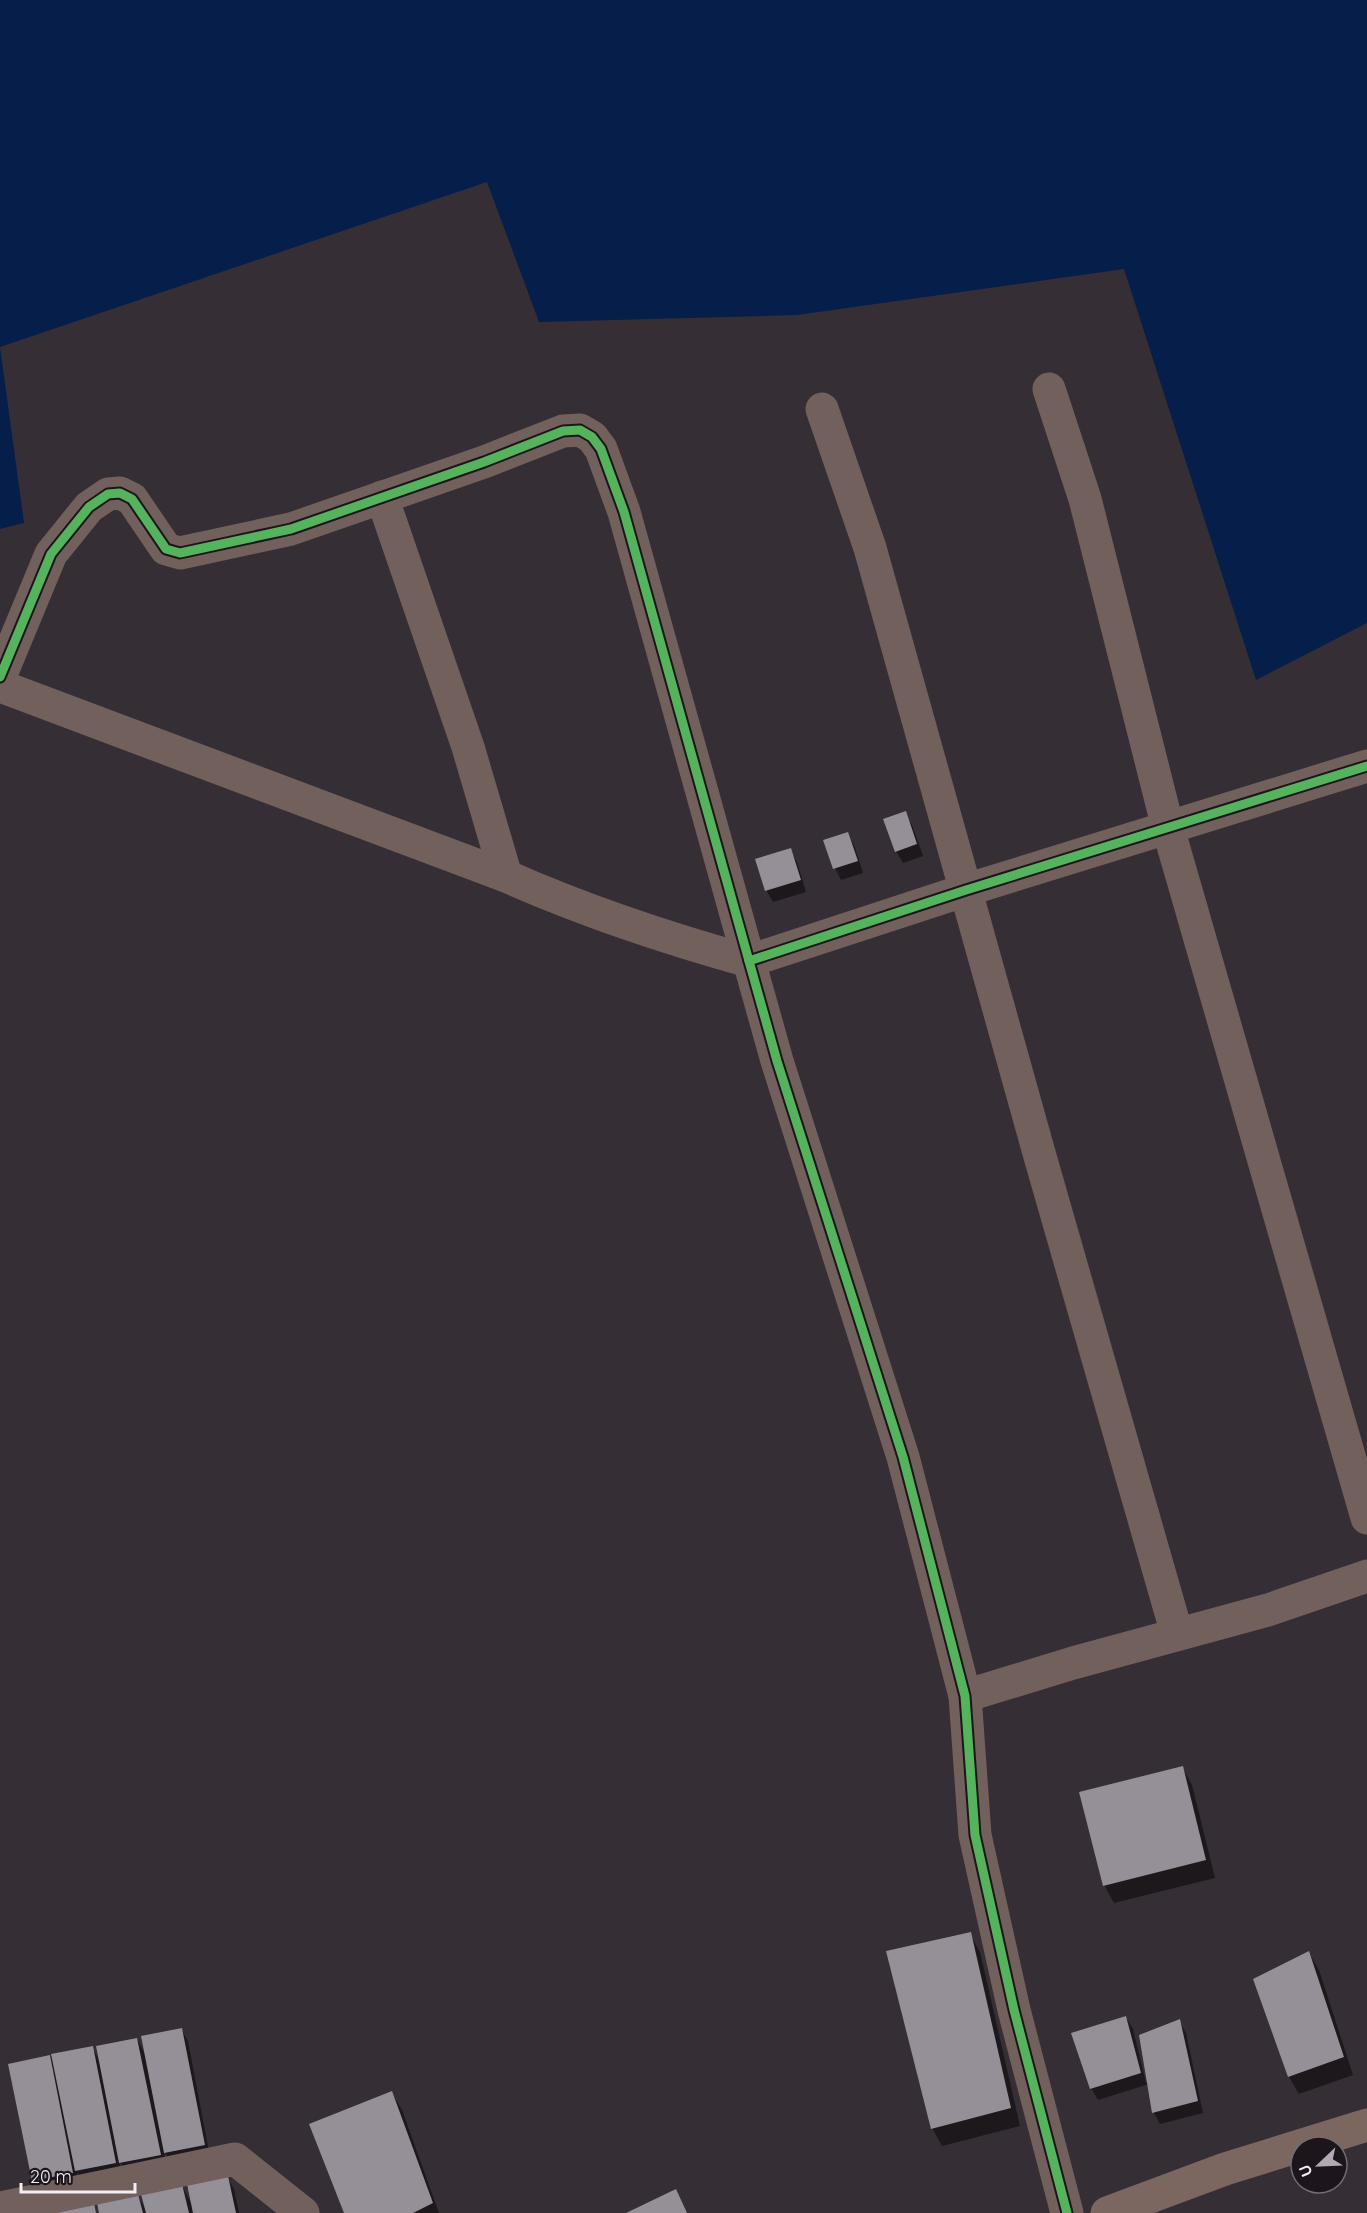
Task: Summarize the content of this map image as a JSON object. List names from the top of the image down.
{
  "scale_bar": "20 m",
  "north": "bottom left"
}
